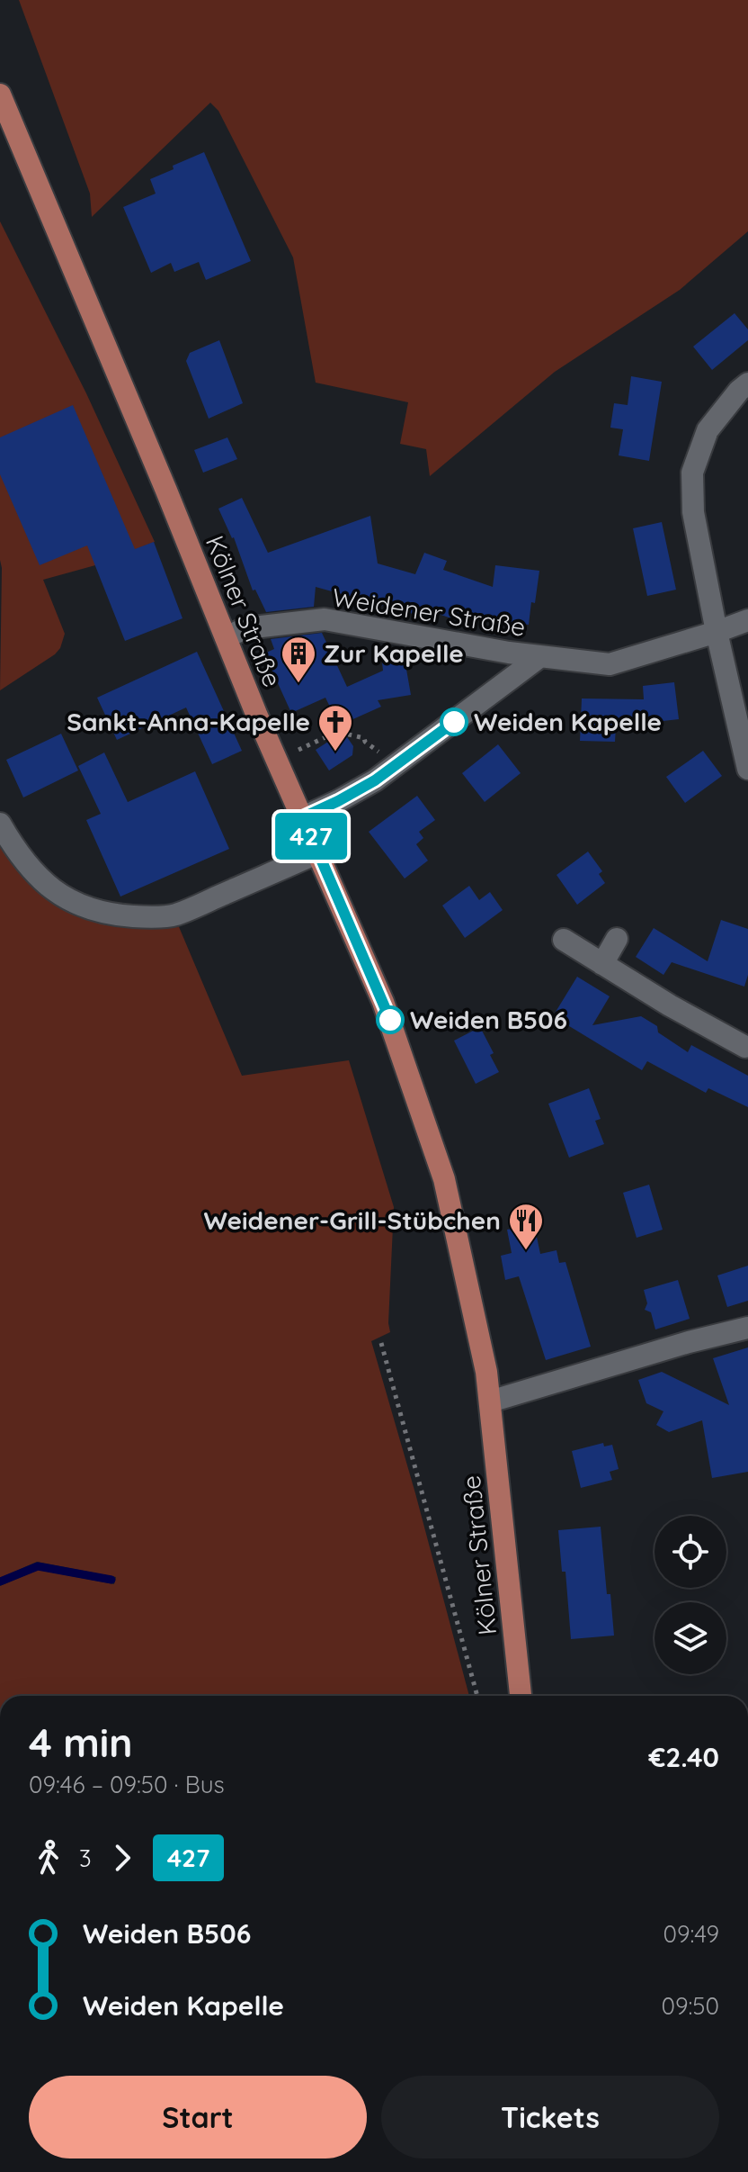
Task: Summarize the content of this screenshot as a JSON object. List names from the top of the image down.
{
  "streets": {
    "main road": ["Kölner Straße"],
    "street": ["Weidener Straße"]
  },
  "crossings": [
    ["Kölner Straße", "Weidener Straße"]
  ],
  "places": {
    "building": ["Zur Kapelle"],
    "other": ["Weiden Kapelle", "Weiden B506"],
    "church": ["Sankt-Anna-Kapelle"],
    "restaurant": ["Weidener-Grill-Stübchen"]
  },
  "lines": ["bus line 427"],
  "page": {
    "on_map": "427",
    "heading": ["4 min", "09:46 – 09:50 · Bus", "€2.40"],
    "legs": ["3", "427"],
    "list": [
      {
        "name": "Weiden B506",
        "value": "09:49"
      },
      {
        "name": "Weiden Kapelle",
        "value": "09:50"
      }
    ],
    "buttons": ["Start", "Tickets"]
  }
}
